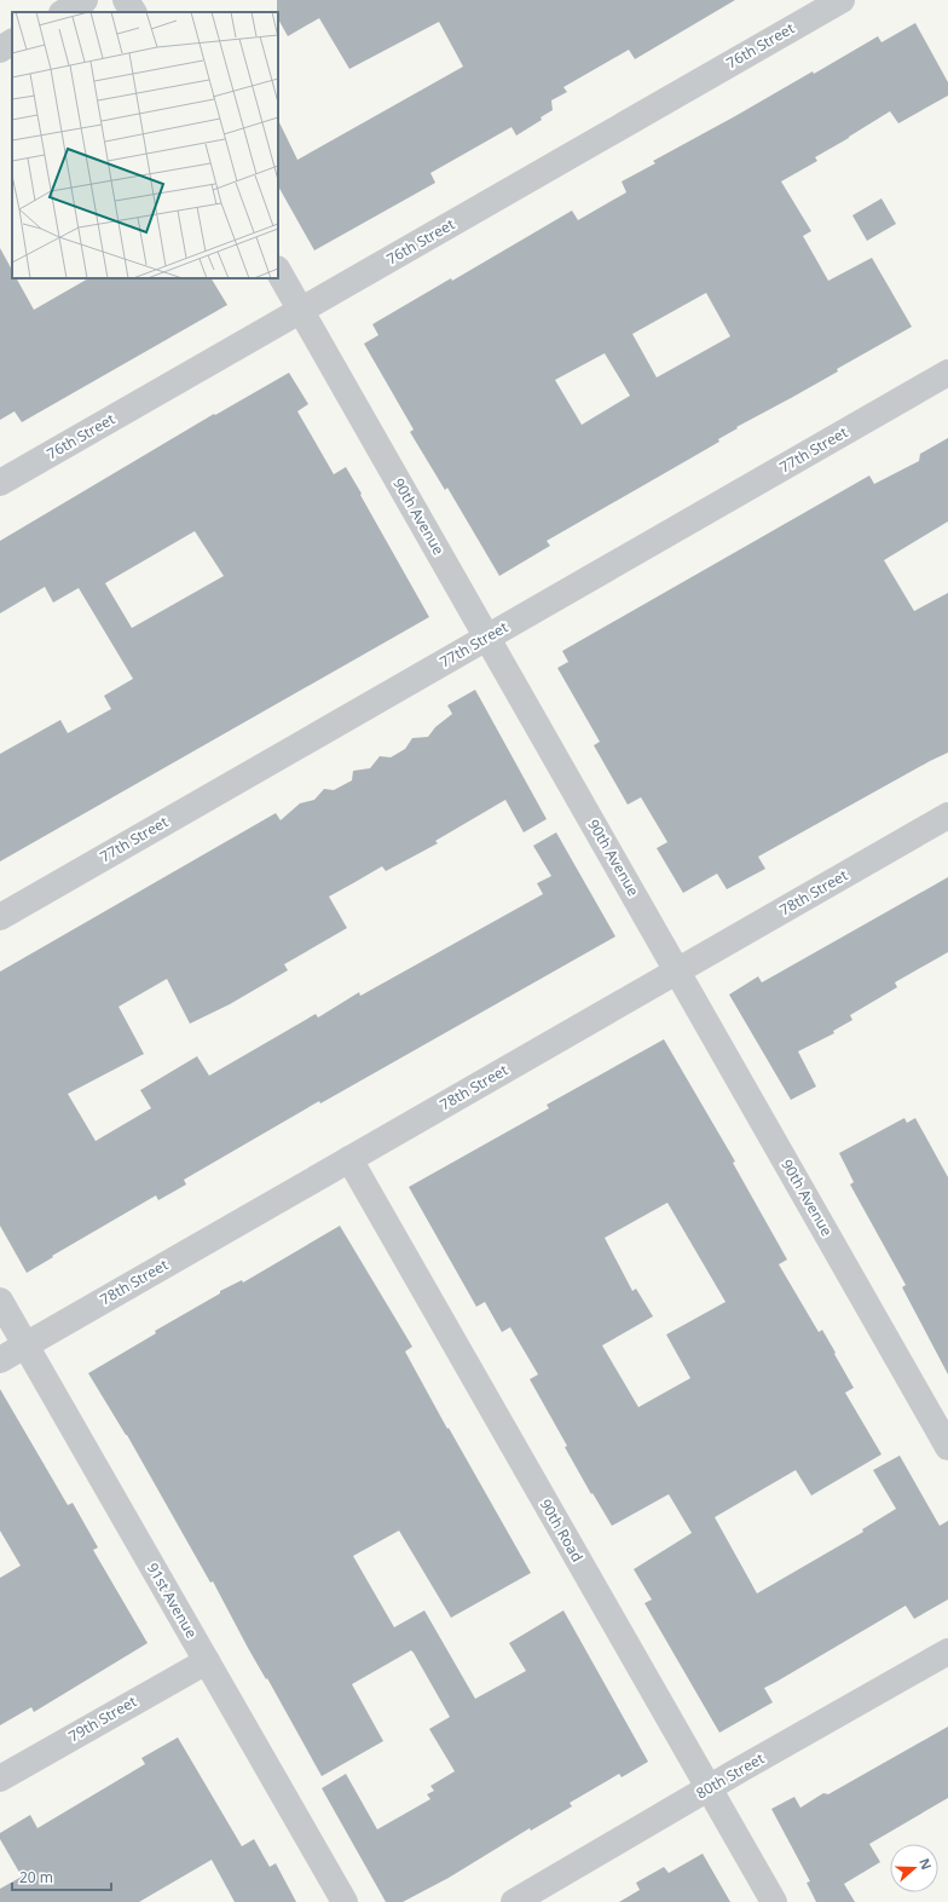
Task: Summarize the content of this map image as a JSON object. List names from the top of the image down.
{
  "streets": {
    "street": [
      "76th Street",
      "77th Street",
      "90th Avenue",
      "78th Street",
      "90th Road",
      "91st Avenue",
      "79th Street",
      "80th Street"
    ]
  },
  "crossings": [
    ["76th Street", "90th Avenue"],
    ["77th Street", "90th Avenue"],
    ["90th Avenue", "78th Street"],
    ["78th Street", "90th Road"],
    ["78th Street", "91st Avenue"],
    ["90th Road", "80th Street"],
    ["91st Avenue", "79th Street"]
  ],
  "scale_bar": "20 m",
  "north": "right"
}
